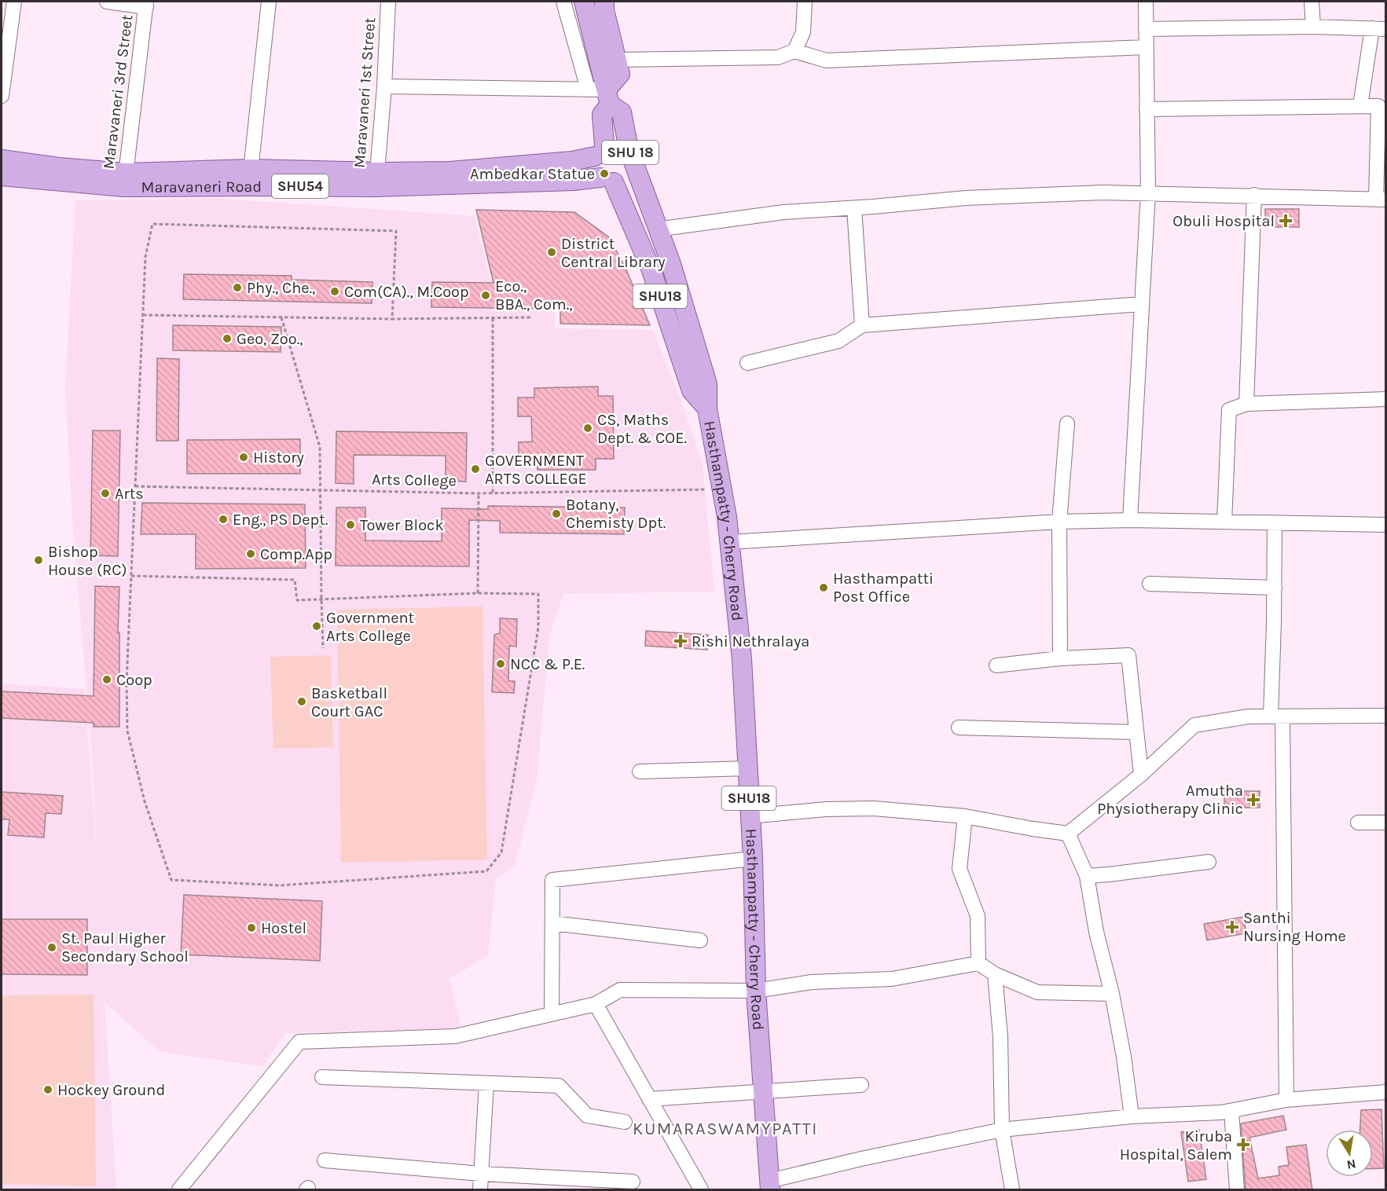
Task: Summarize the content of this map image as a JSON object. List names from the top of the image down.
{
  "streets": {
    "main road": [
      "SHU 18",
      "Maravaneri Road",
      "SHU54",
      "SHU18",
      "Hasthampatty - Cherry Road"
    ],
    "street": ["Maravaneri 3rd Street", "Maravaneri 1st Street"],
    "path": ["Arts College"]
  },
  "crossings": [
    ["Maravaneri 3rd Street", "Maravaneri Road"],
    ["Maravaneri 1st Street", "Maravaneri Road"],
    ["SHU 18", "Maravaneri Road"],
    ["SHU 18", "Hasthampatty - Cherry Road"],
    ["Maravaneri Road", "Hasthampatty - Cherry Road"],
    ["Arts College", "Hasthampatty - Cherry Road"]
  ],
  "districts": ["KUMARASWAMYPATTI"],
  "places": {
    "other": [
      "Ambedkar Statue",
      "District Central Library",
      "Phy., Che.,",
      "Com(CA)., M.Coop",
      "Eco., BBA., Com.,",
      "Geo, Zoo.,",
      "CS, Maths Dept. & COE.",
      "History",
      "GOVERNMENT ARTS COLLEGE",
      "Arts",
      "Botany, Chemisty Dpt.",
      "Eng., PS Dept.",
      "Tower Block",
      "Comp.App",
      "Bishop House (RC)",
      "Hasthampatti Post Office",
      "Government Arts College",
      "NCC & P.E.",
      "Coop",
      "Basketball Court GAC",
      "Hostel",
      "St. Paul Higher Secondary School",
      "Hockey Ground"
    ],
    "health": [
      "Obuli Hospital",
      "Rishi Nethralaya",
      "Amutha Physiotherapy Clinic",
      "Santhi Nursing Home",
      "Kiruba Hospital, Salem"
    ]
  },
  "north": "bottom"
}
